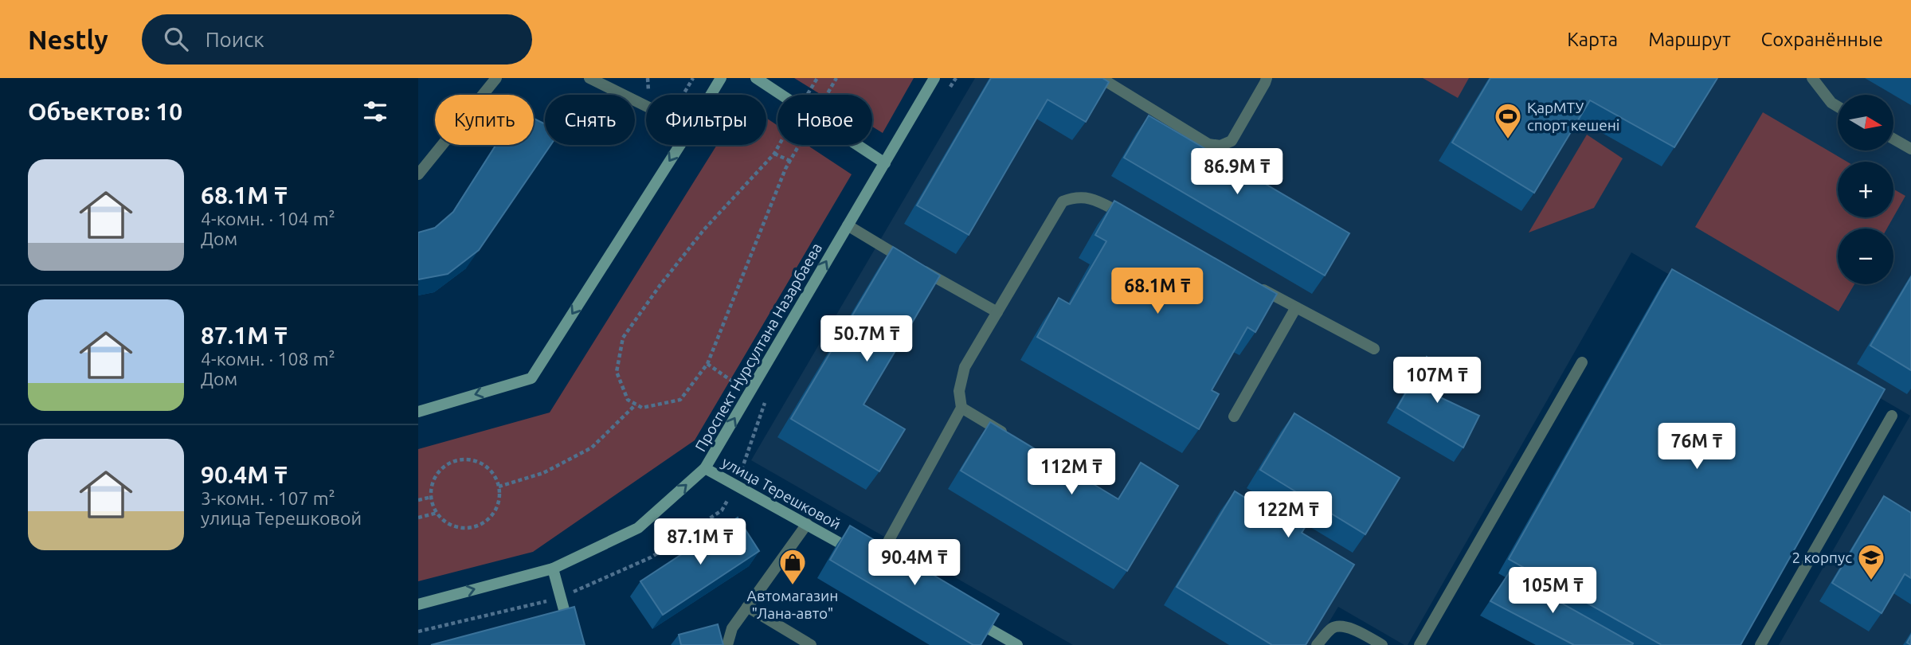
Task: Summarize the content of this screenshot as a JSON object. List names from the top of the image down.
{
  "streets": {
    "main road": ["Проспект Нурсултана Назарбаева", "улица Терешковой"]
  },
  "crossings": [
    ["Проспект Нурсултана Назарбаева", "улица Терешковой"]
  ],
  "one_way": ["Проспект Нурсултана Назарбаева"],
  "places": {
    "sports": ["ҚарМТУ спорт кешені"],
    "school or university": ["2 корпус"],
    "shop": ["Автомагазин \"Лана-авто\""]
  },
  "north": "right",
  "page": {
    "header": "Nestly",
    "search": "Поиск",
    "nav": ["Карта", "Маршрут", "Сохранённые"],
    "heading": "Объектов: 10",
    "map_buttons": ["+", "−"],
    "chip": [
      "Купить",
      "Снять",
      "Фильтры",
      "Новое"
    ],
    "list": [
      {
        "name": "68.1M ₸",
        "note": "4-комн. · 104 m² · Дом"
      },
      {
        "name": "87.1M ₸",
        "note": "4-комн. · 108 m² · Дом"
      },
      {
        "name": "90.4M ₸",
        "note": "3-комн. · 107 m² · улица Терешковой"
      }
    ],
    "price": [
      "86.9M ₸",
      "68.1M ₸",
      "50.7M ₸",
      "107M ₸",
      "76M ₸",
      "112M ₸",
      "122M ₸",
      "87.1M ₸",
      "90.4M ₸",
      "105M ₸"
    ]
  }
}
